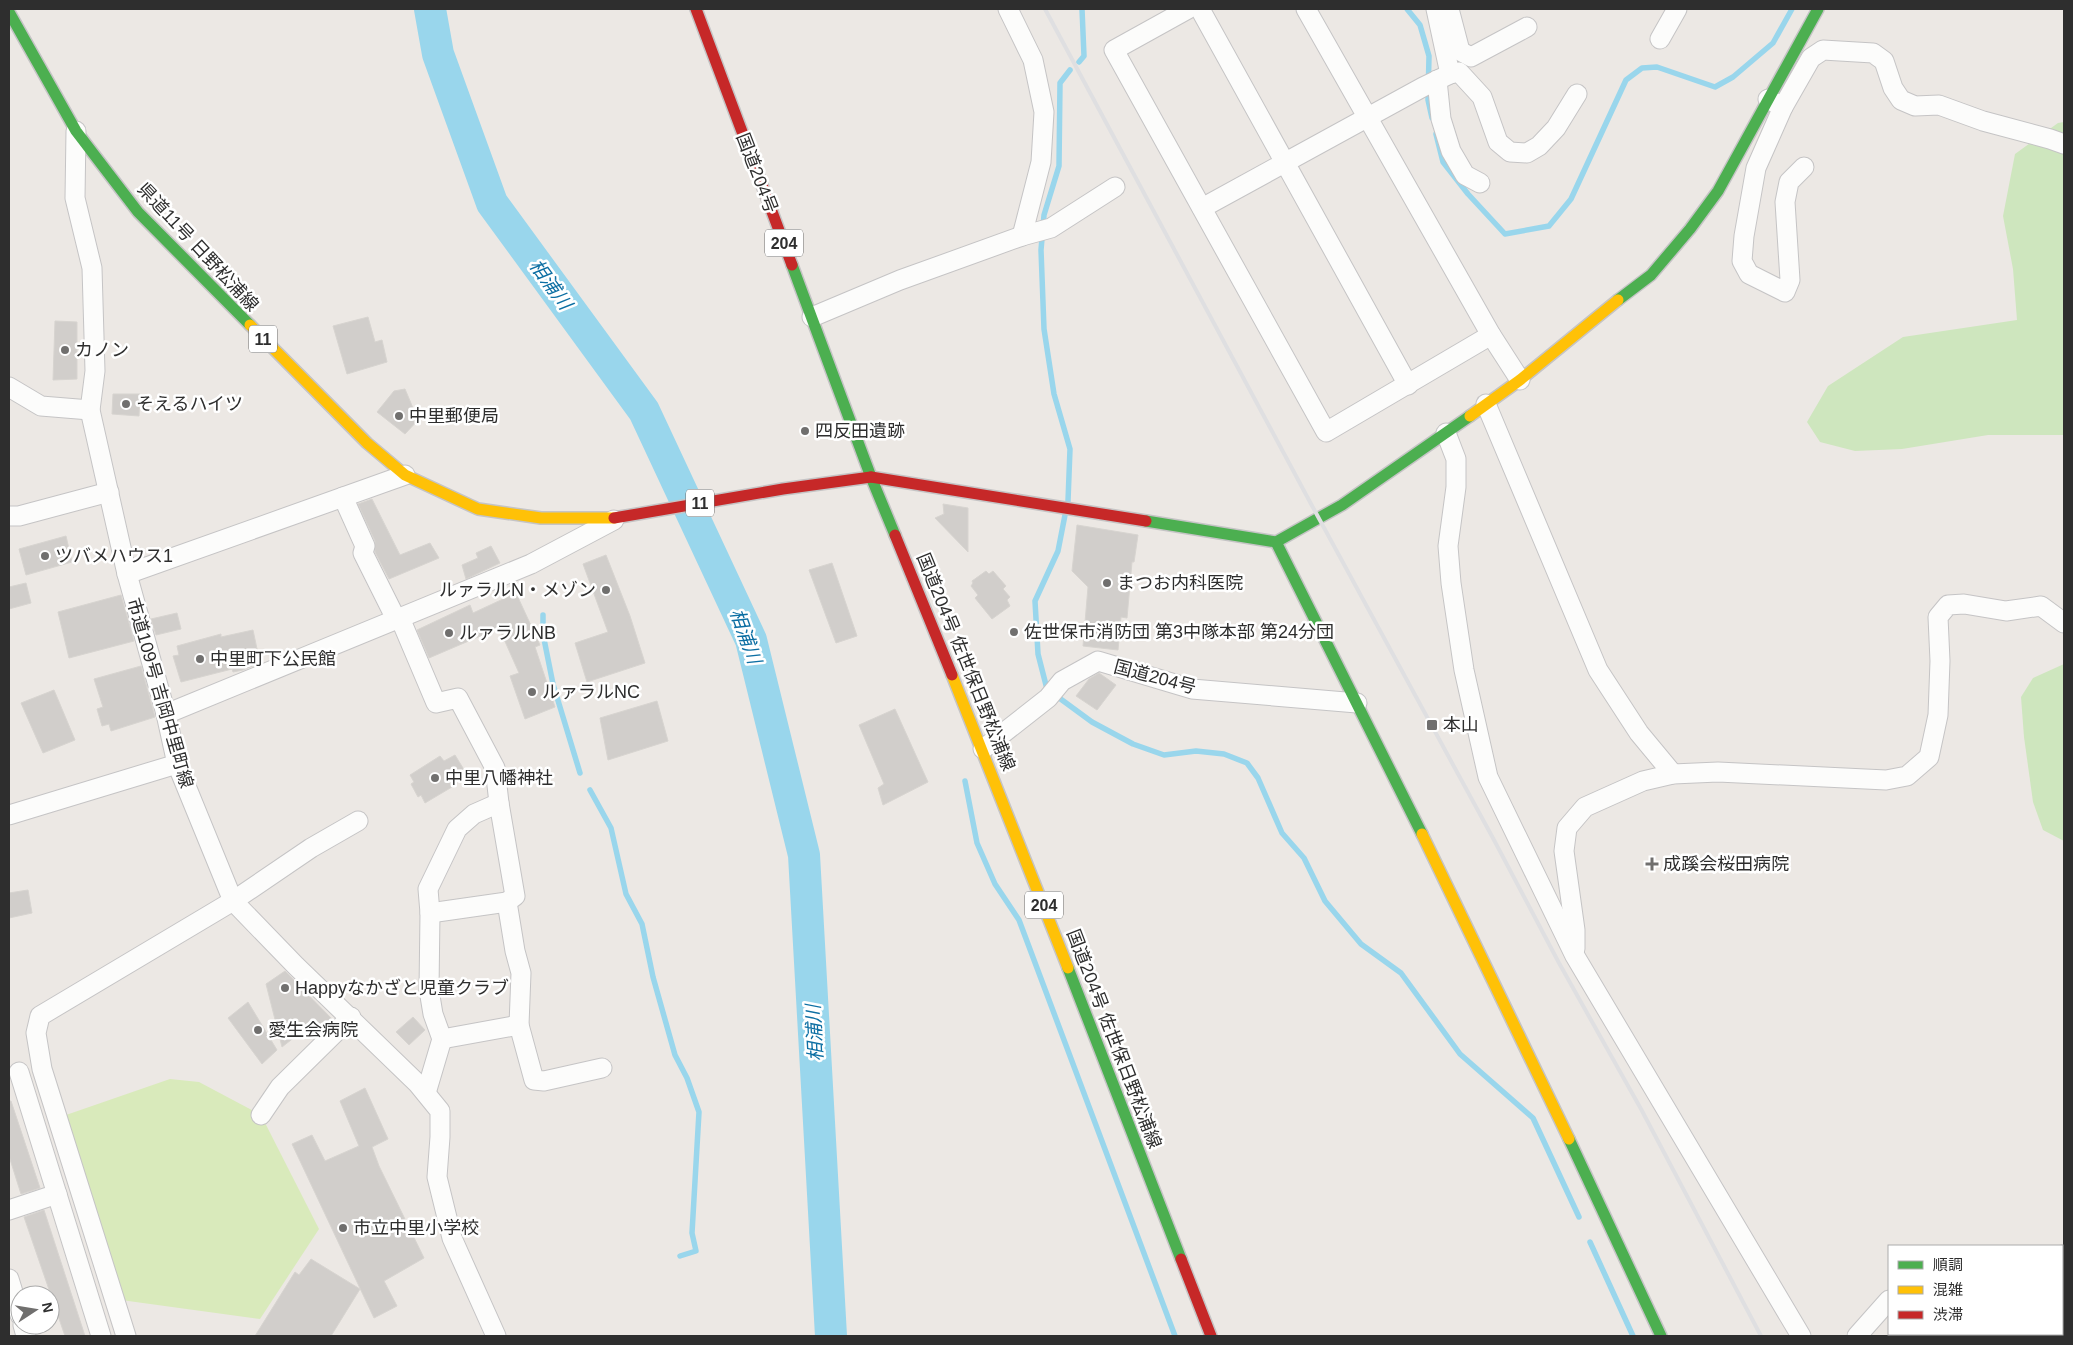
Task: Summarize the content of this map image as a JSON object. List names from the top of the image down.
{
  "streets": {
    "main road": [
      "国道204号",
      "204",
      "県道11号 日野松浦線",
      "11",
      "国道204号 佐世保日野松浦線"
    ],
    "street": ["市道109号 吉岡中里町線"]
  },
  "crossings": [
    ["国道204号", "県道11号 日野松浦線"],
    ["国道204号", "国道204号 佐世保日野松浦線"],
    ["県道11号 日野松浦線", "国道204号 佐世保日野松浦線"],
    ["県道11号 日野松浦線", "市道109号 吉岡中里町線"]
  ],
  "water": ["相浦川"],
  "places": {
    "other": [
      "カノン",
      "そえるハイツ",
      "中里郵便局",
      "四反田遺跡",
      "ツバメハウス1",
      "まつお内科医院",
      "ルァラルN・メゾン",
      "佐世保市消防団 第3中隊本部 第24分団",
      "ルァラルNB",
      "中里町下公民館",
      "ルァラルNC",
      "中里八幡神社",
      "Happyなかざと児童クラブ",
      "愛生会病院",
      "市立中里小学校"
    ],
    "transit": ["本山"],
    "health": ["成蹊会桜田病院"]
  },
  "legend": ["順調", "混雑", "渋滞"],
  "north": "right"
}
